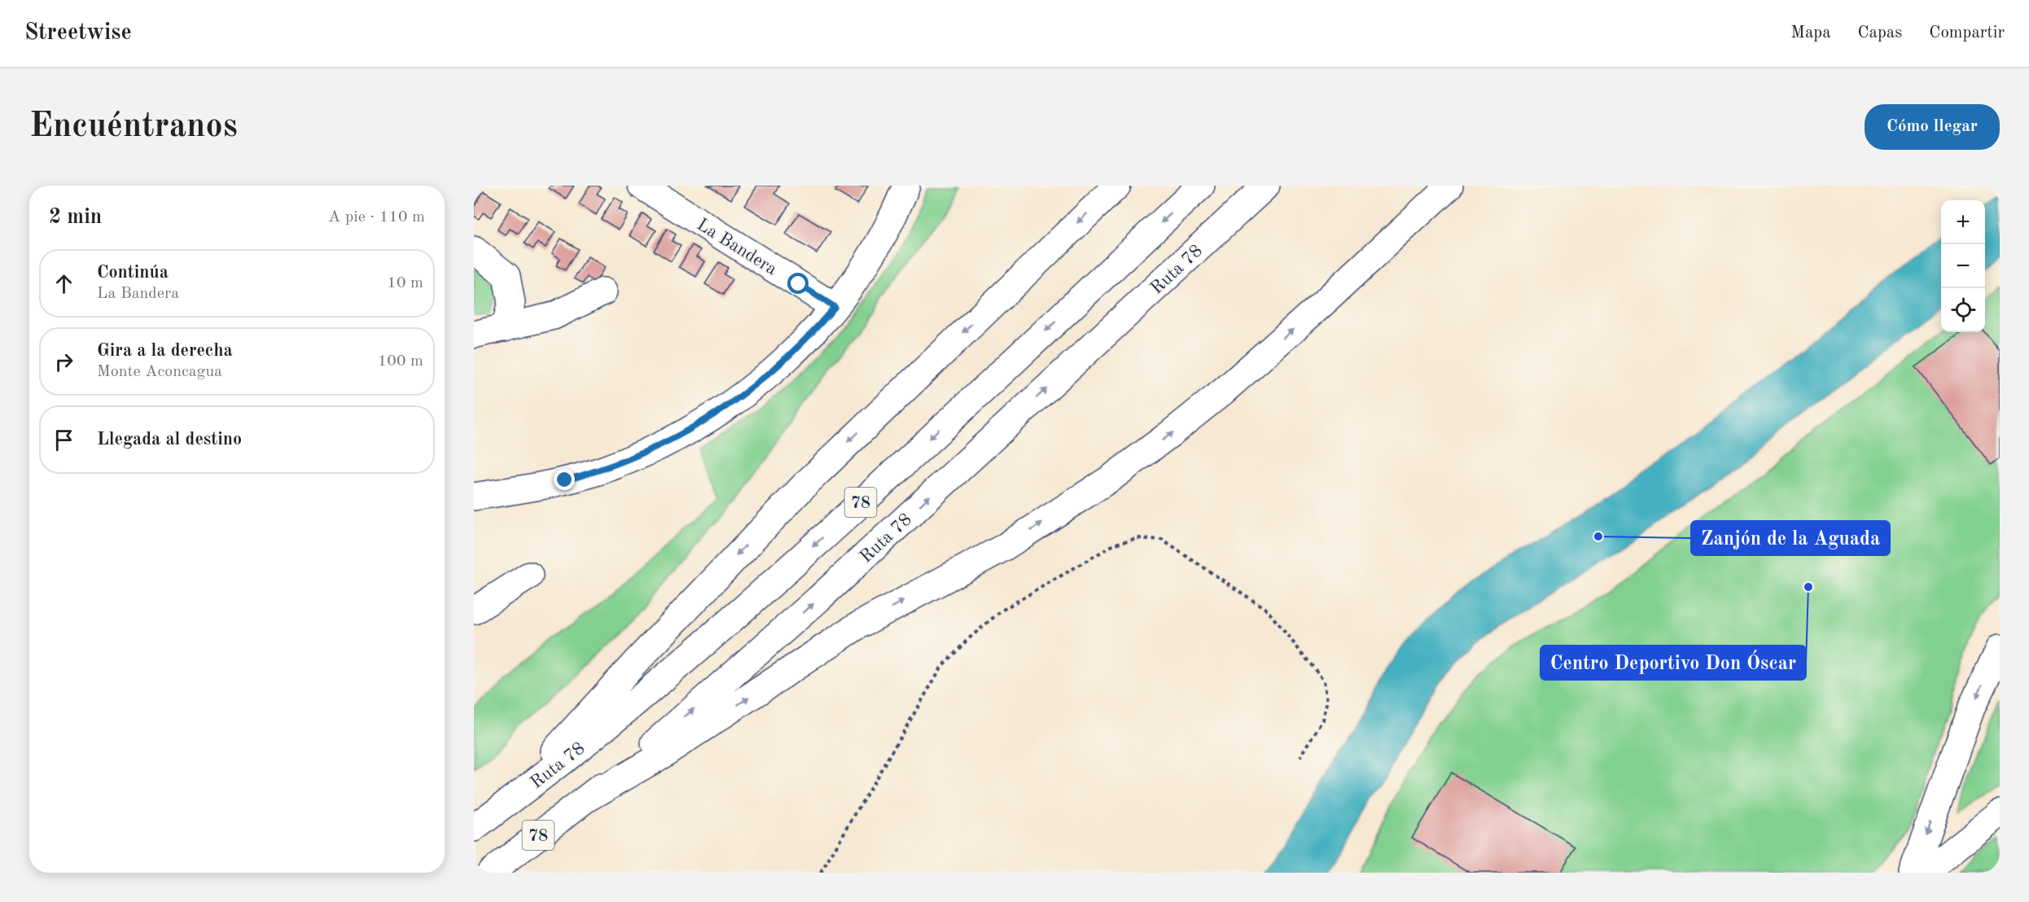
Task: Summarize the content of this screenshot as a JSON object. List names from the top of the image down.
{
  "streets": {
    "main road": ["La Bandera", "Ruta 78", "78"]
  },
  "places": ["Zanjón de la Aguada", "Centro Deportivo Don Óscar"],
  "page": {
    "header": "Streetwise",
    "nav": ["Mapa", "Capas", "Compartir"],
    "buttons": "Cómo llegar",
    "title": "Encuéntranos",
    "heading": ["2 min", "A pie · 110 m"],
    "map_buttons": ["+", "−"],
    "list": [
      ["Continúa", "La Bandera", "10 m"],
      ["Gira a la derecha", "Monte Aconcagua", "100 m"],
      "Llegada al destino"
    ]
  }
}
